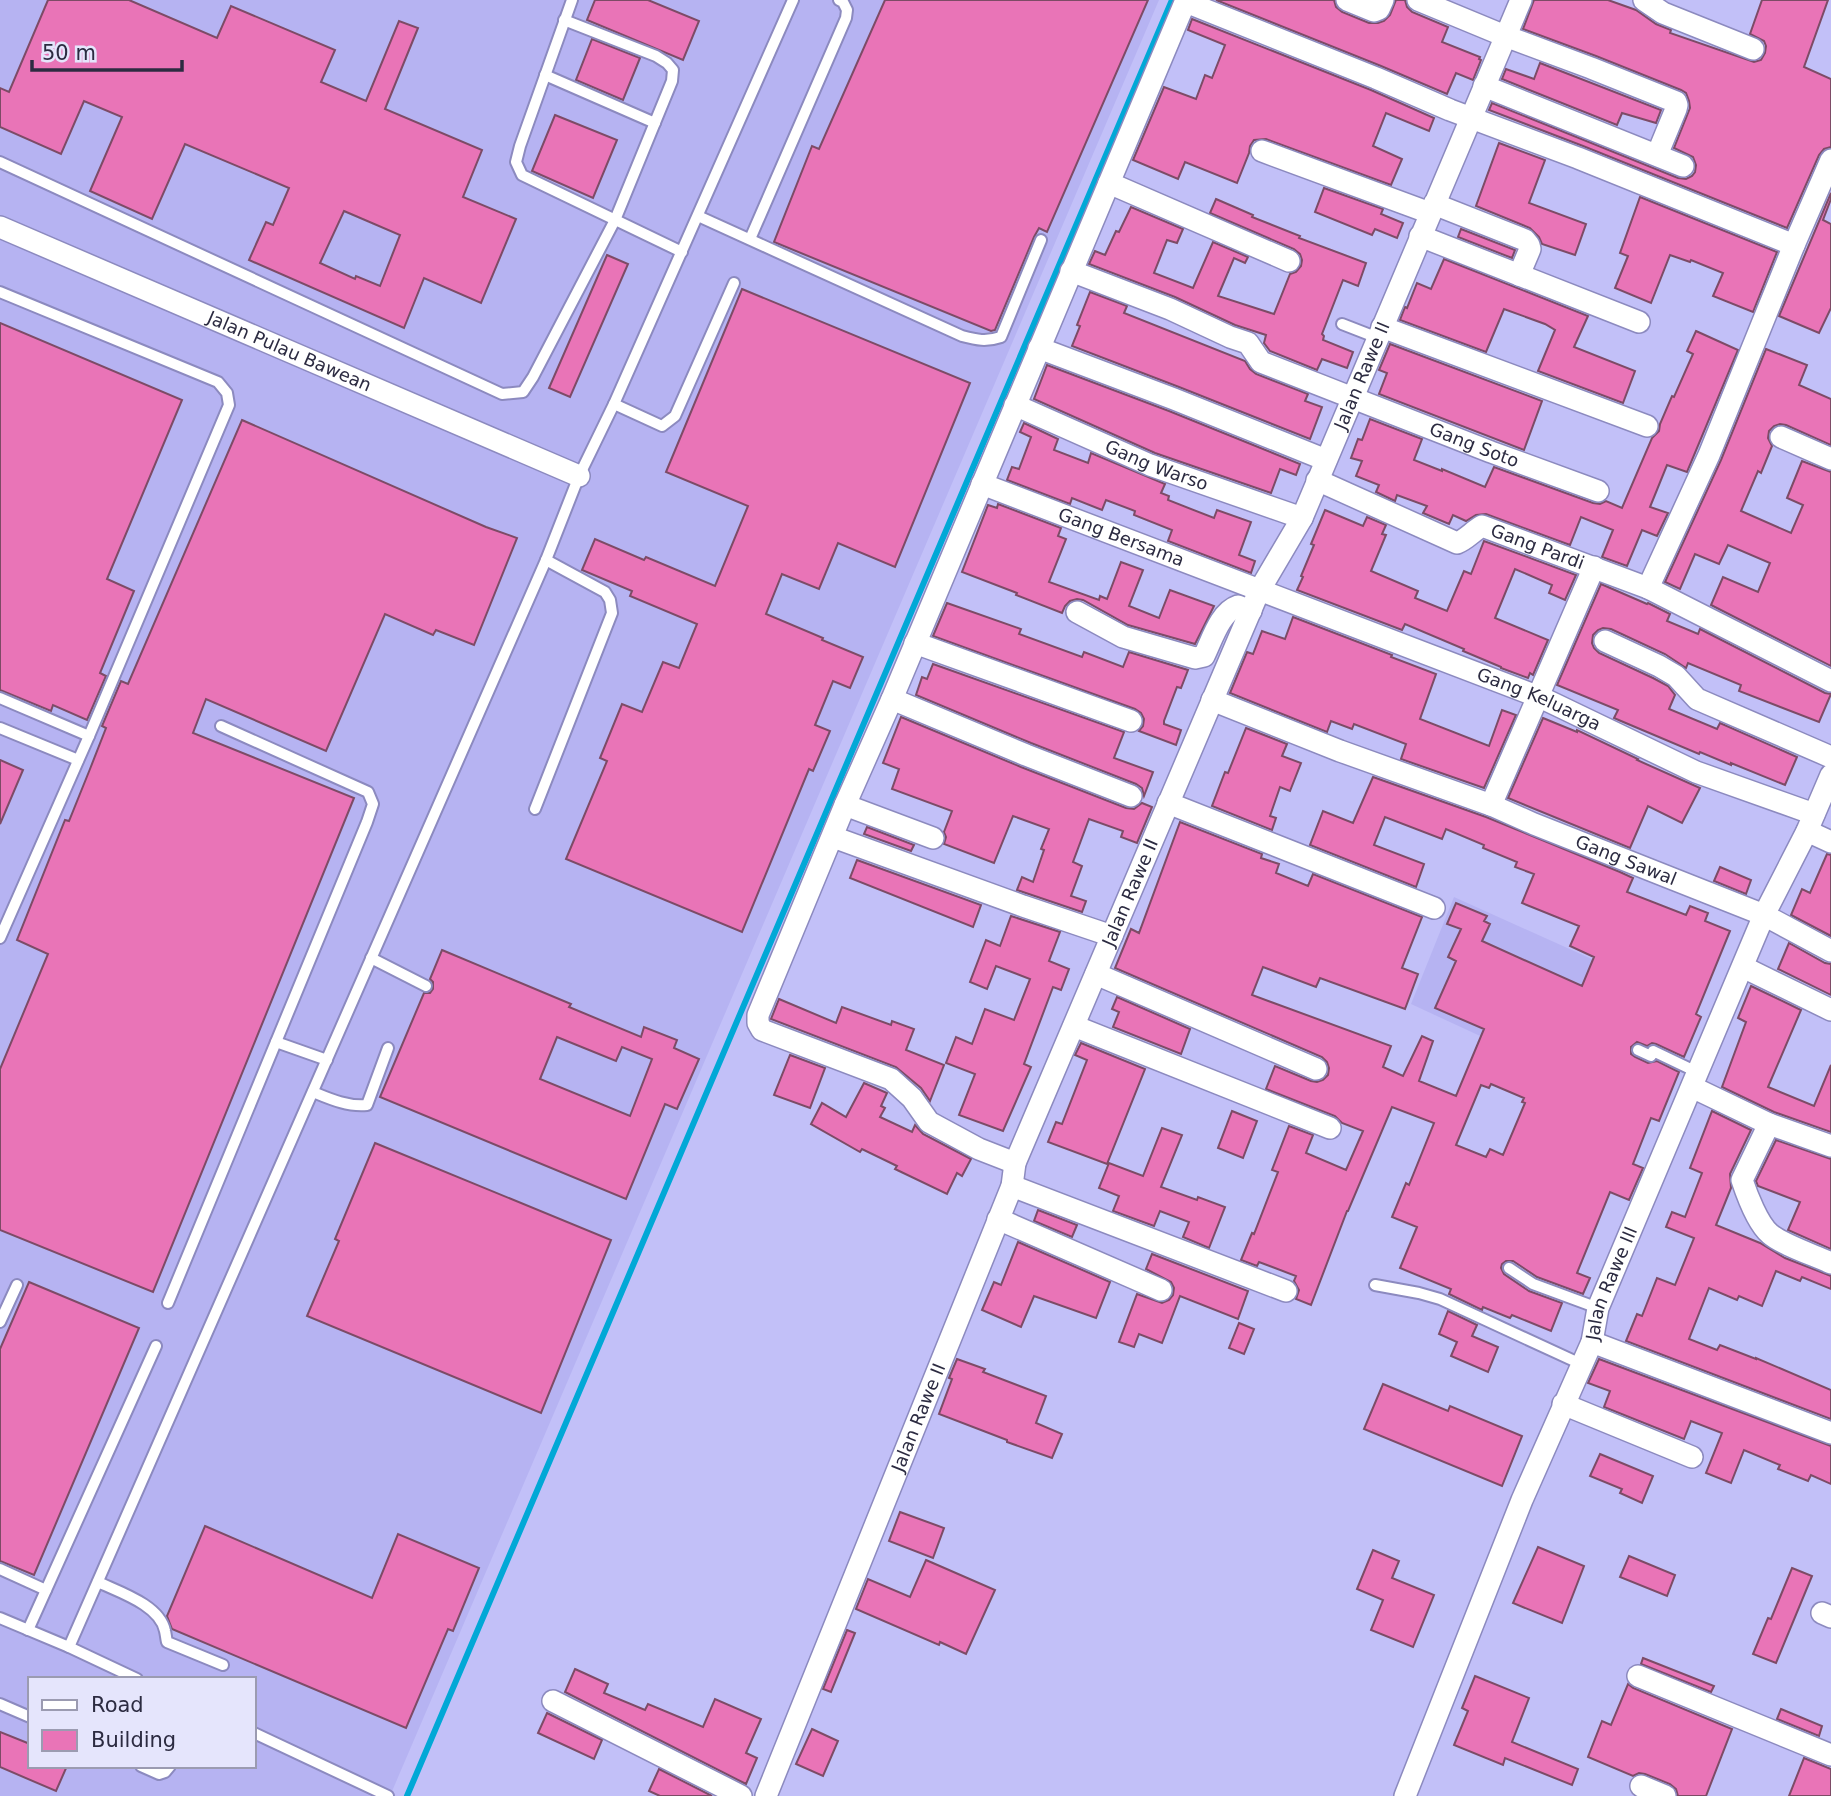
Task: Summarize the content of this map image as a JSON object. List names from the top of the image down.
{
  "streets": {
    "street": [
      "Jalan Pulau Bawean",
      "Jalan Rawe II",
      "Gang Soto",
      "Gang Warso",
      "Gang Bersama",
      "Gang Pardi",
      "Gang Keluarga",
      "Gang Sawal",
      "Jalan Rawe III"
    ]
  },
  "crossings": [
    ["Jalan Rawe II", "Gang Soto"],
    ["Jalan Rawe II", "Gang Warso"],
    ["Jalan Rawe II", "Gang Bersama"],
    ["Jalan Rawe II", "Gang Pardi"],
    ["Jalan Rawe II", "Gang Keluarga"],
    ["Jalan Rawe II", "Gang Sawal"],
    ["Gang Bersama", "Gang Keluarga"],
    ["Gang Keluarga", "Jalan Rawe III"],
    ["Gang Sawal", "Jalan Rawe III"]
  ],
  "legend": ["Road", "Building"],
  "scale_bar": "50 m"
}
